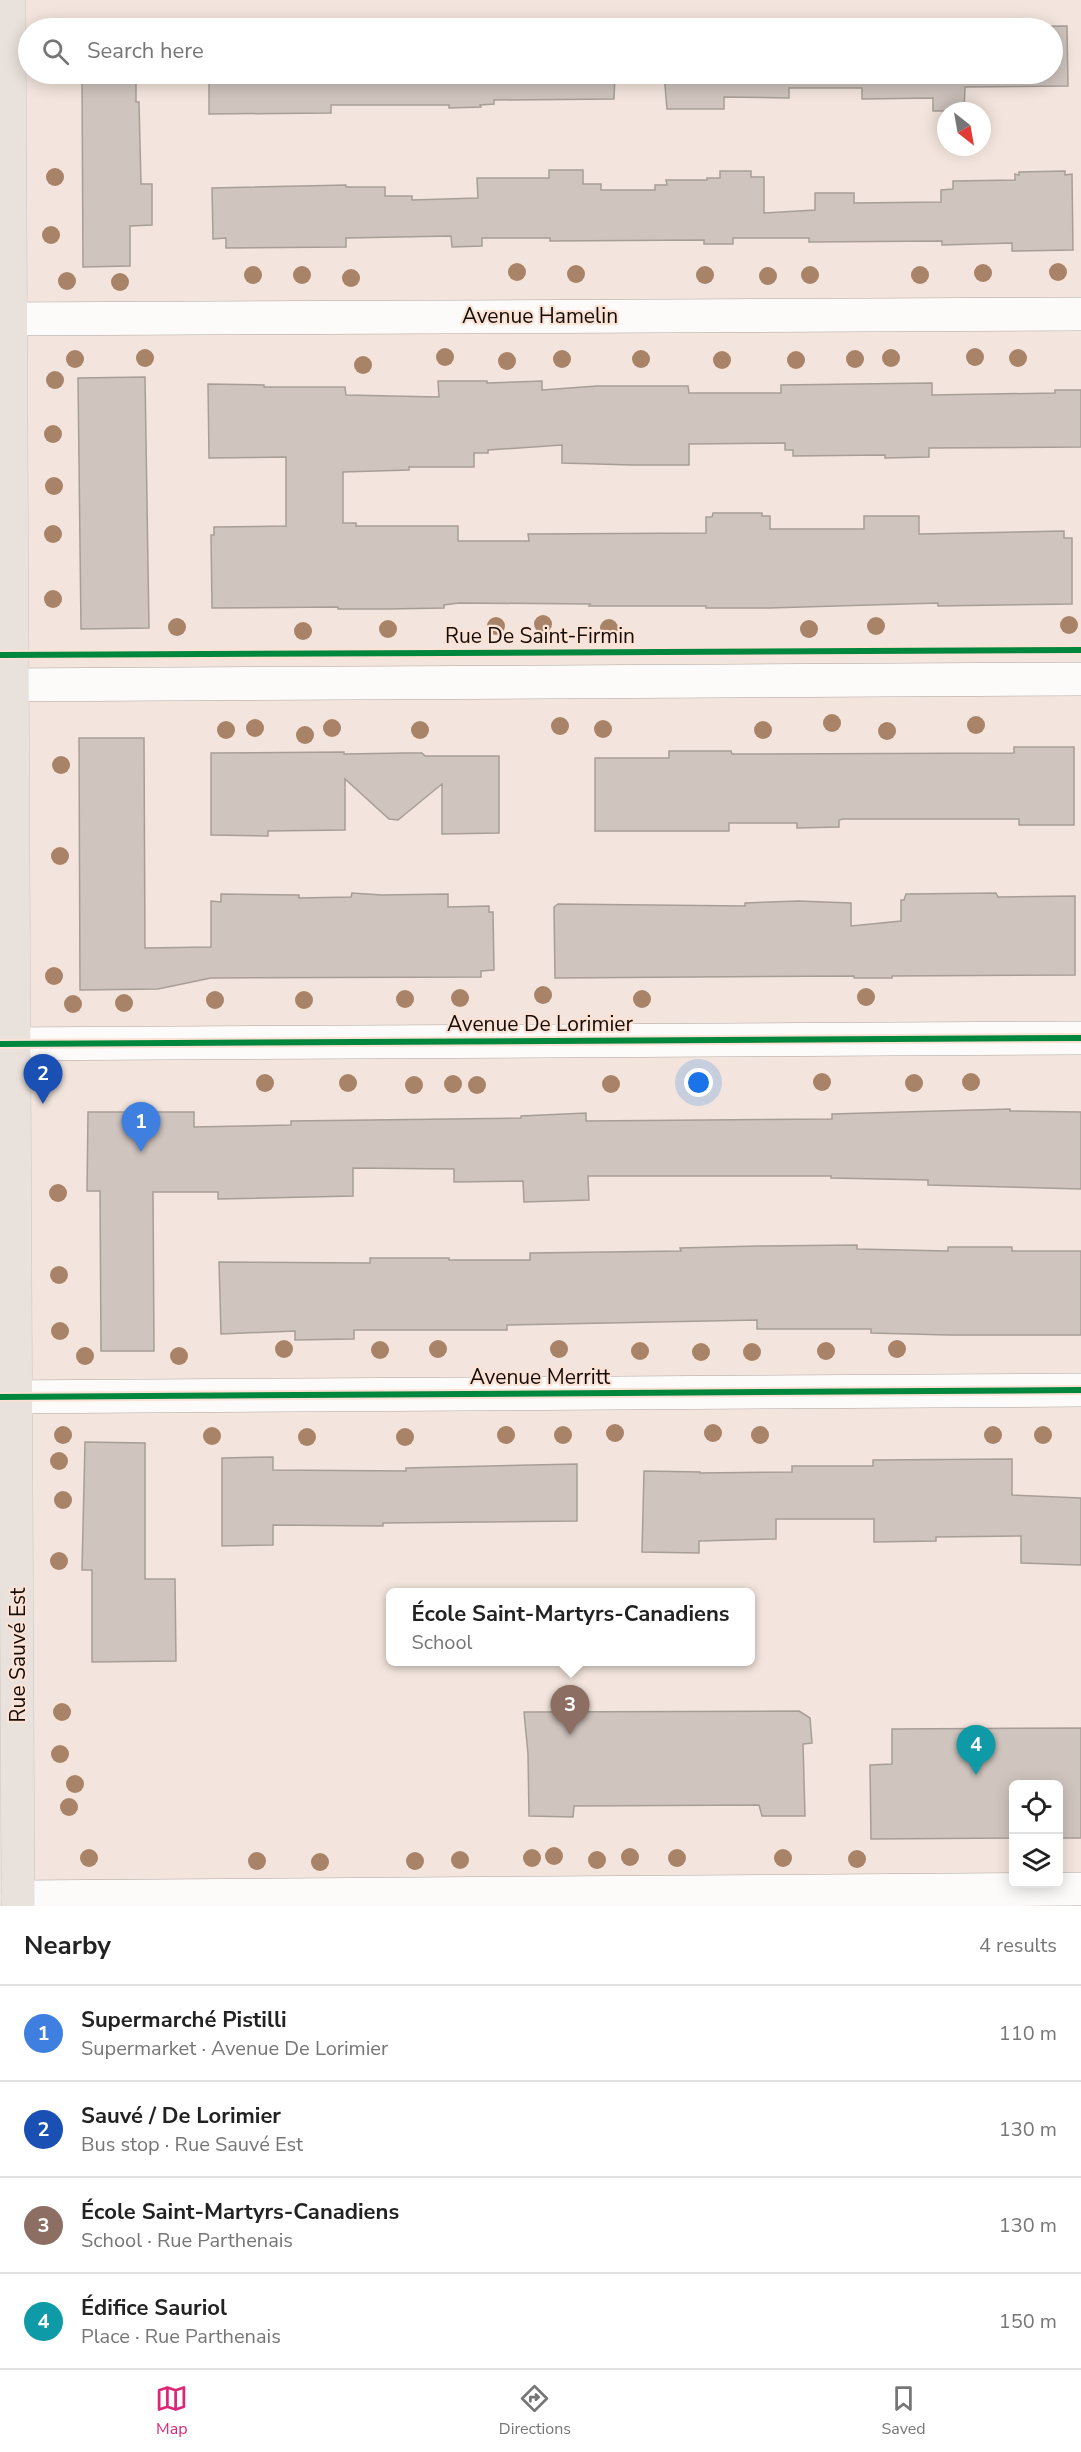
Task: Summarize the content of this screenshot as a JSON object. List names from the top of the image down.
{
  "streets": {
    "main road": ["Rue Sauvé Est"],
    "street": ["Avenue Hamelin", "Avenue De Lorimier", "Avenue Merritt"],
    "cycle path": ["Rue De Saint-Firmin"]
  },
  "crossings": [
    ["Avenue Hamelin", "Rue Sauvé Est"],
    ["Avenue De Lorimier", "Rue Sauvé Est"],
    ["Avenue Merritt", "Rue Sauvé Est"]
  ],
  "north": "bottom right",
  "page": {
    "search": "Search here",
    "pins": [
      "2",
      "1",
      "3",
      "4"
    ],
    "popup": ["École Saint-Martyrs-Canadiens", "School"],
    "heading": ["Nearby", "4 results"],
    "list": [
      {
        "mark": "1",
        "name": "Supermarché Pistilli",
        "note": "Supermarket · Avenue De Lorimier",
        "value": "110 m"
      },
      {
        "mark": "2",
        "name": "Sauvé / De Lorimier",
        "note": "Bus stop · Rue Sauvé Est",
        "value": "130 m"
      },
      {
        "mark": "3",
        "name": "École Saint-Martyrs-Canadiens",
        "note": "School · Rue Parthenais",
        "value": "130 m"
      },
      {
        "mark": "4",
        "name": "Édifice Sauriol",
        "note": "Place · Rue Parthenais",
        "value": "150 m"
      }
    ],
    "nav": ["Map", "Directions", "Saved"]
  }
}
